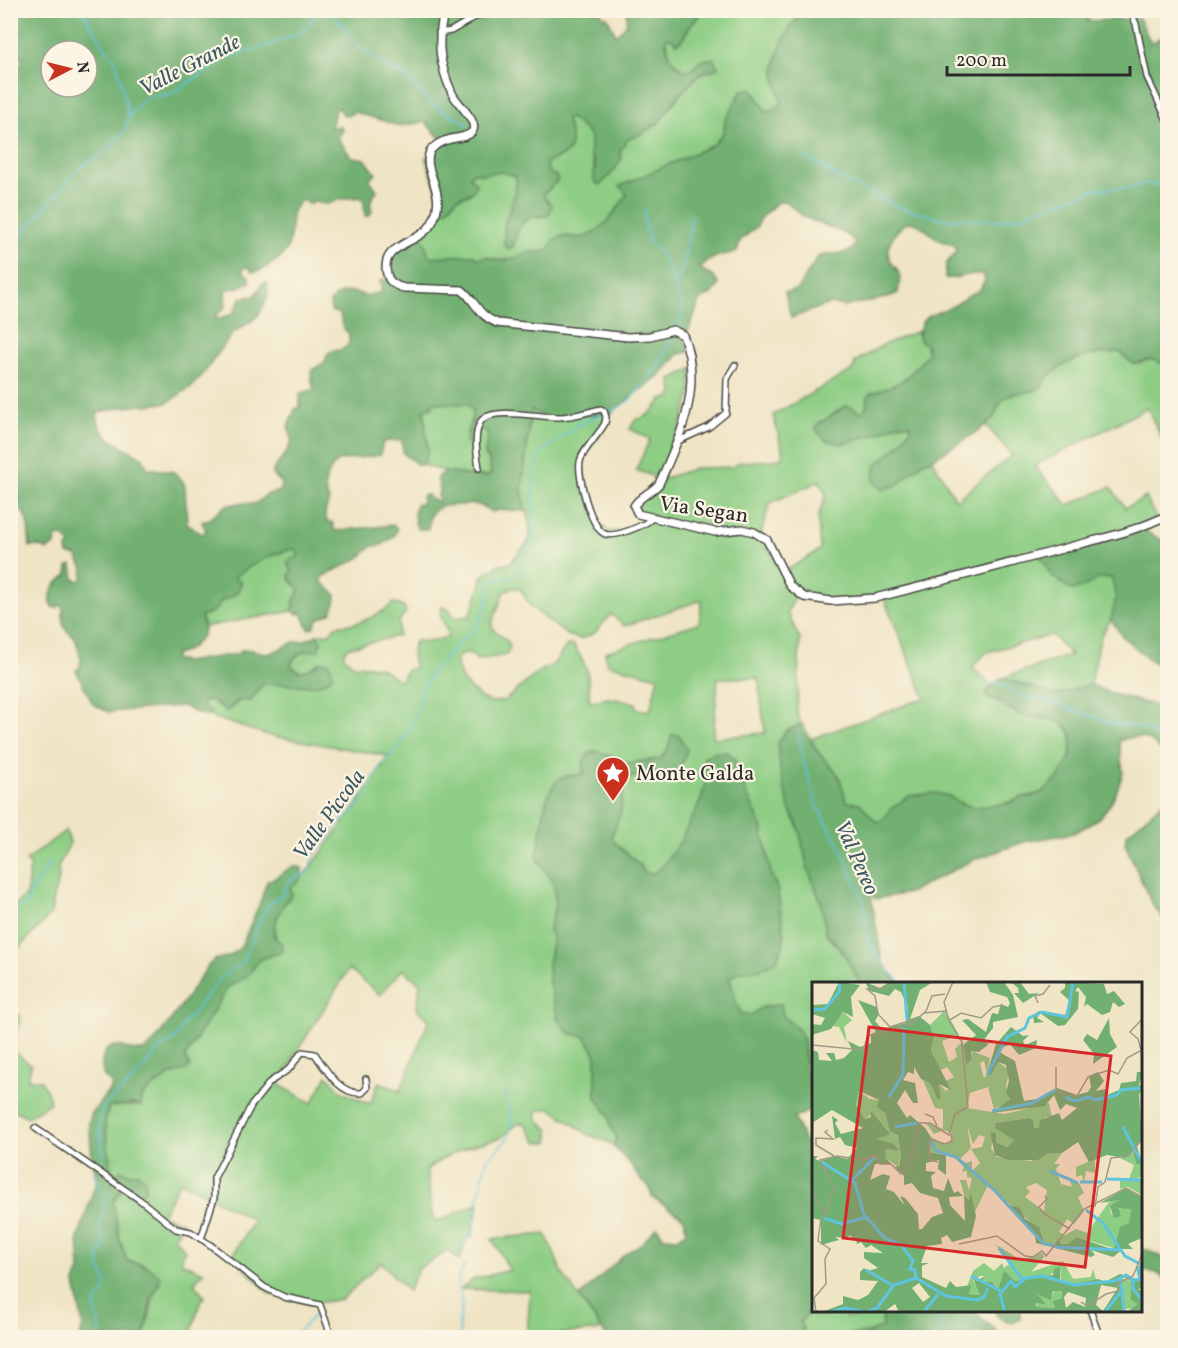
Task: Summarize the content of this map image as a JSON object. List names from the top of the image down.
{
  "streets": {
    "street": ["Via Segan"]
  },
  "water": ["Valle Grande", "Valle Piccola", "Val Pereo"],
  "places": {
    "place": ["Monte Galda"]
  },
  "scale_bar": "200 m",
  "north": "right"
}
